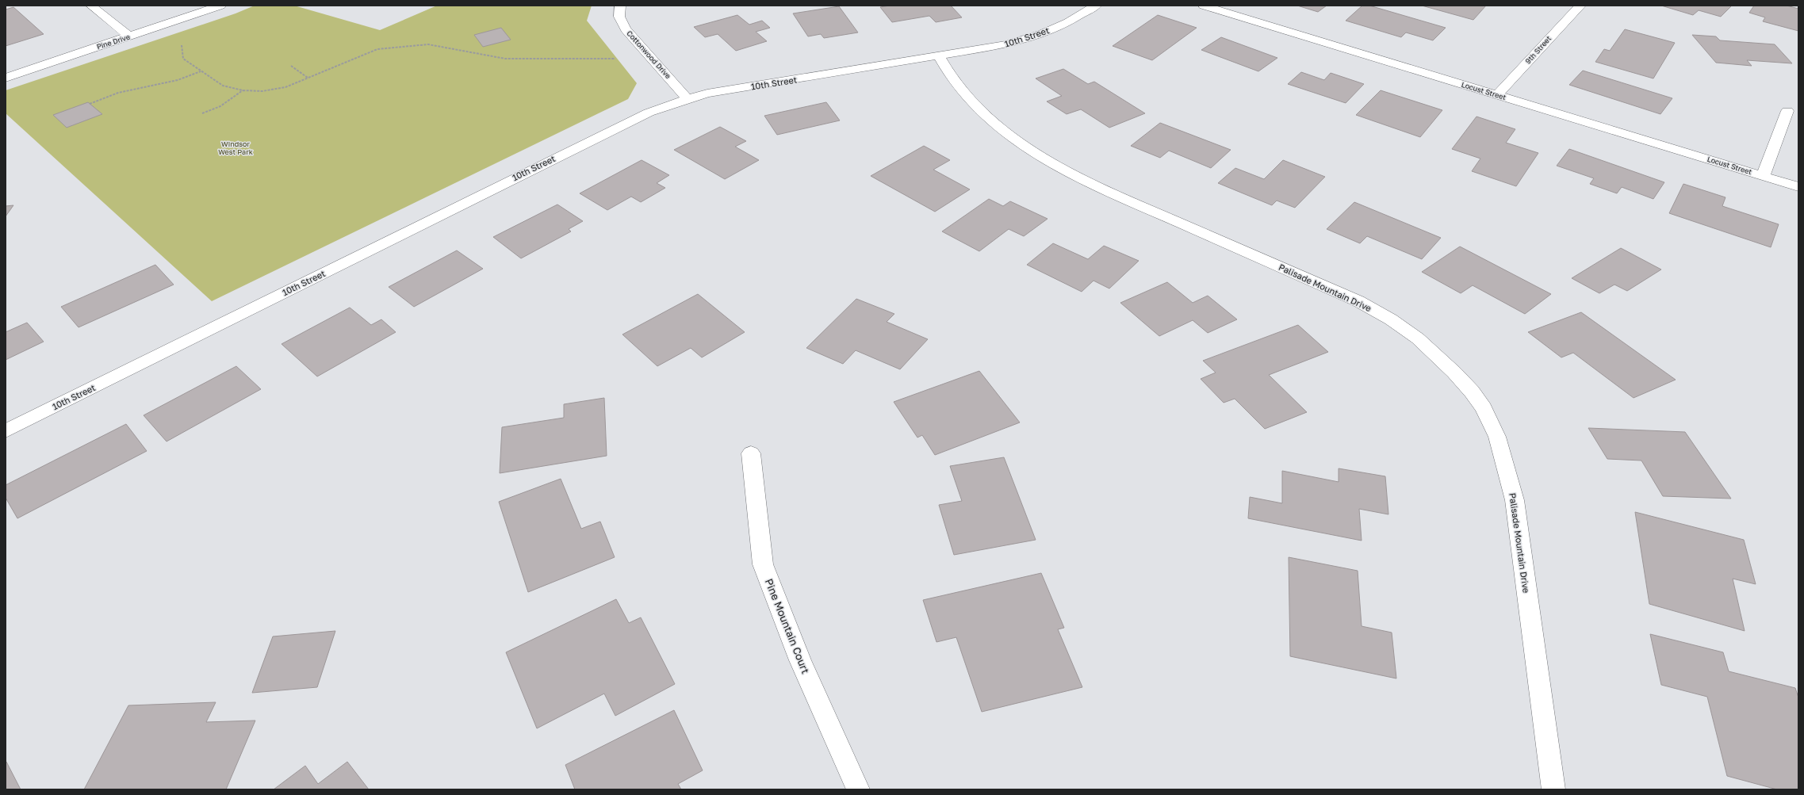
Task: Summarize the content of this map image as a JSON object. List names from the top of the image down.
{
  "streets": {
    "street": [
      "10th Street",
      "Pine Drive",
      "9th Street",
      "Cottonwood Drive",
      "Locust Street",
      "Palisade Mountain Drive",
      "Pine Mountain Court"
    ]
  },
  "crossings": [
    ["10th Street", "Cottonwood Drive"],
    ["10th Street", "Palisade Mountain Drive"],
    ["9th Street", "Locust Street"]
  ],
  "parks": ["Windsor West Park"]
}
